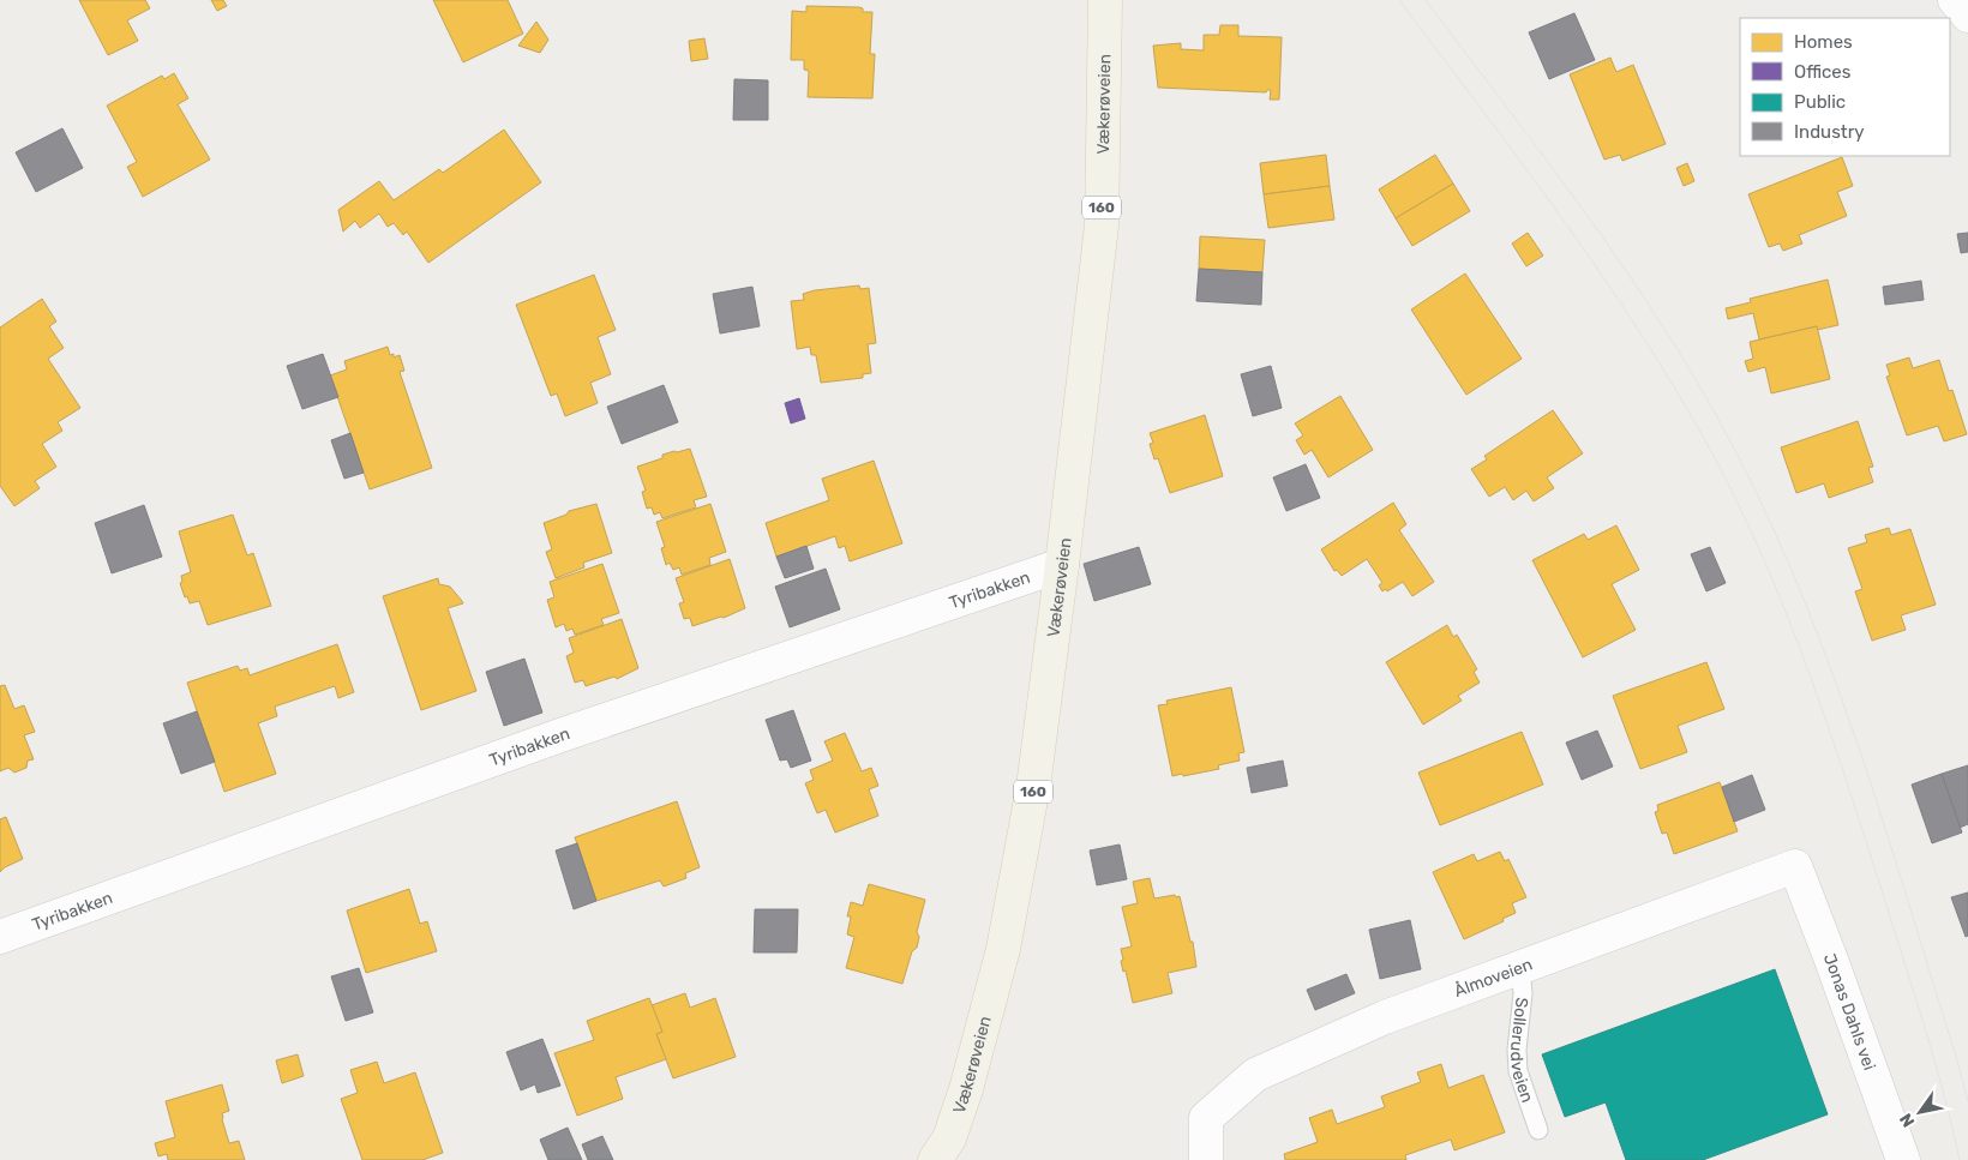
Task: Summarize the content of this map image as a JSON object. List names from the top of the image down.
{
  "streets": {
    "main road": ["Vækerøveien", "160"],
    "street": ["Tyribakken", "Ålmoveien", "Jonas Dahls vei"],
    "lane": ["Sollerudveien"]
  },
  "crossings": [
    ["Vækerøveien", "Tyribakken"],
    ["Ålmoveien", "Jonas Dahls vei"],
    ["Ålmoveien", "Sollerudveien"]
  ],
  "legend": [
    "Homes",
    "Offices",
    "Public",
    "Industry"
  ],
  "north": "bottom left"
}
